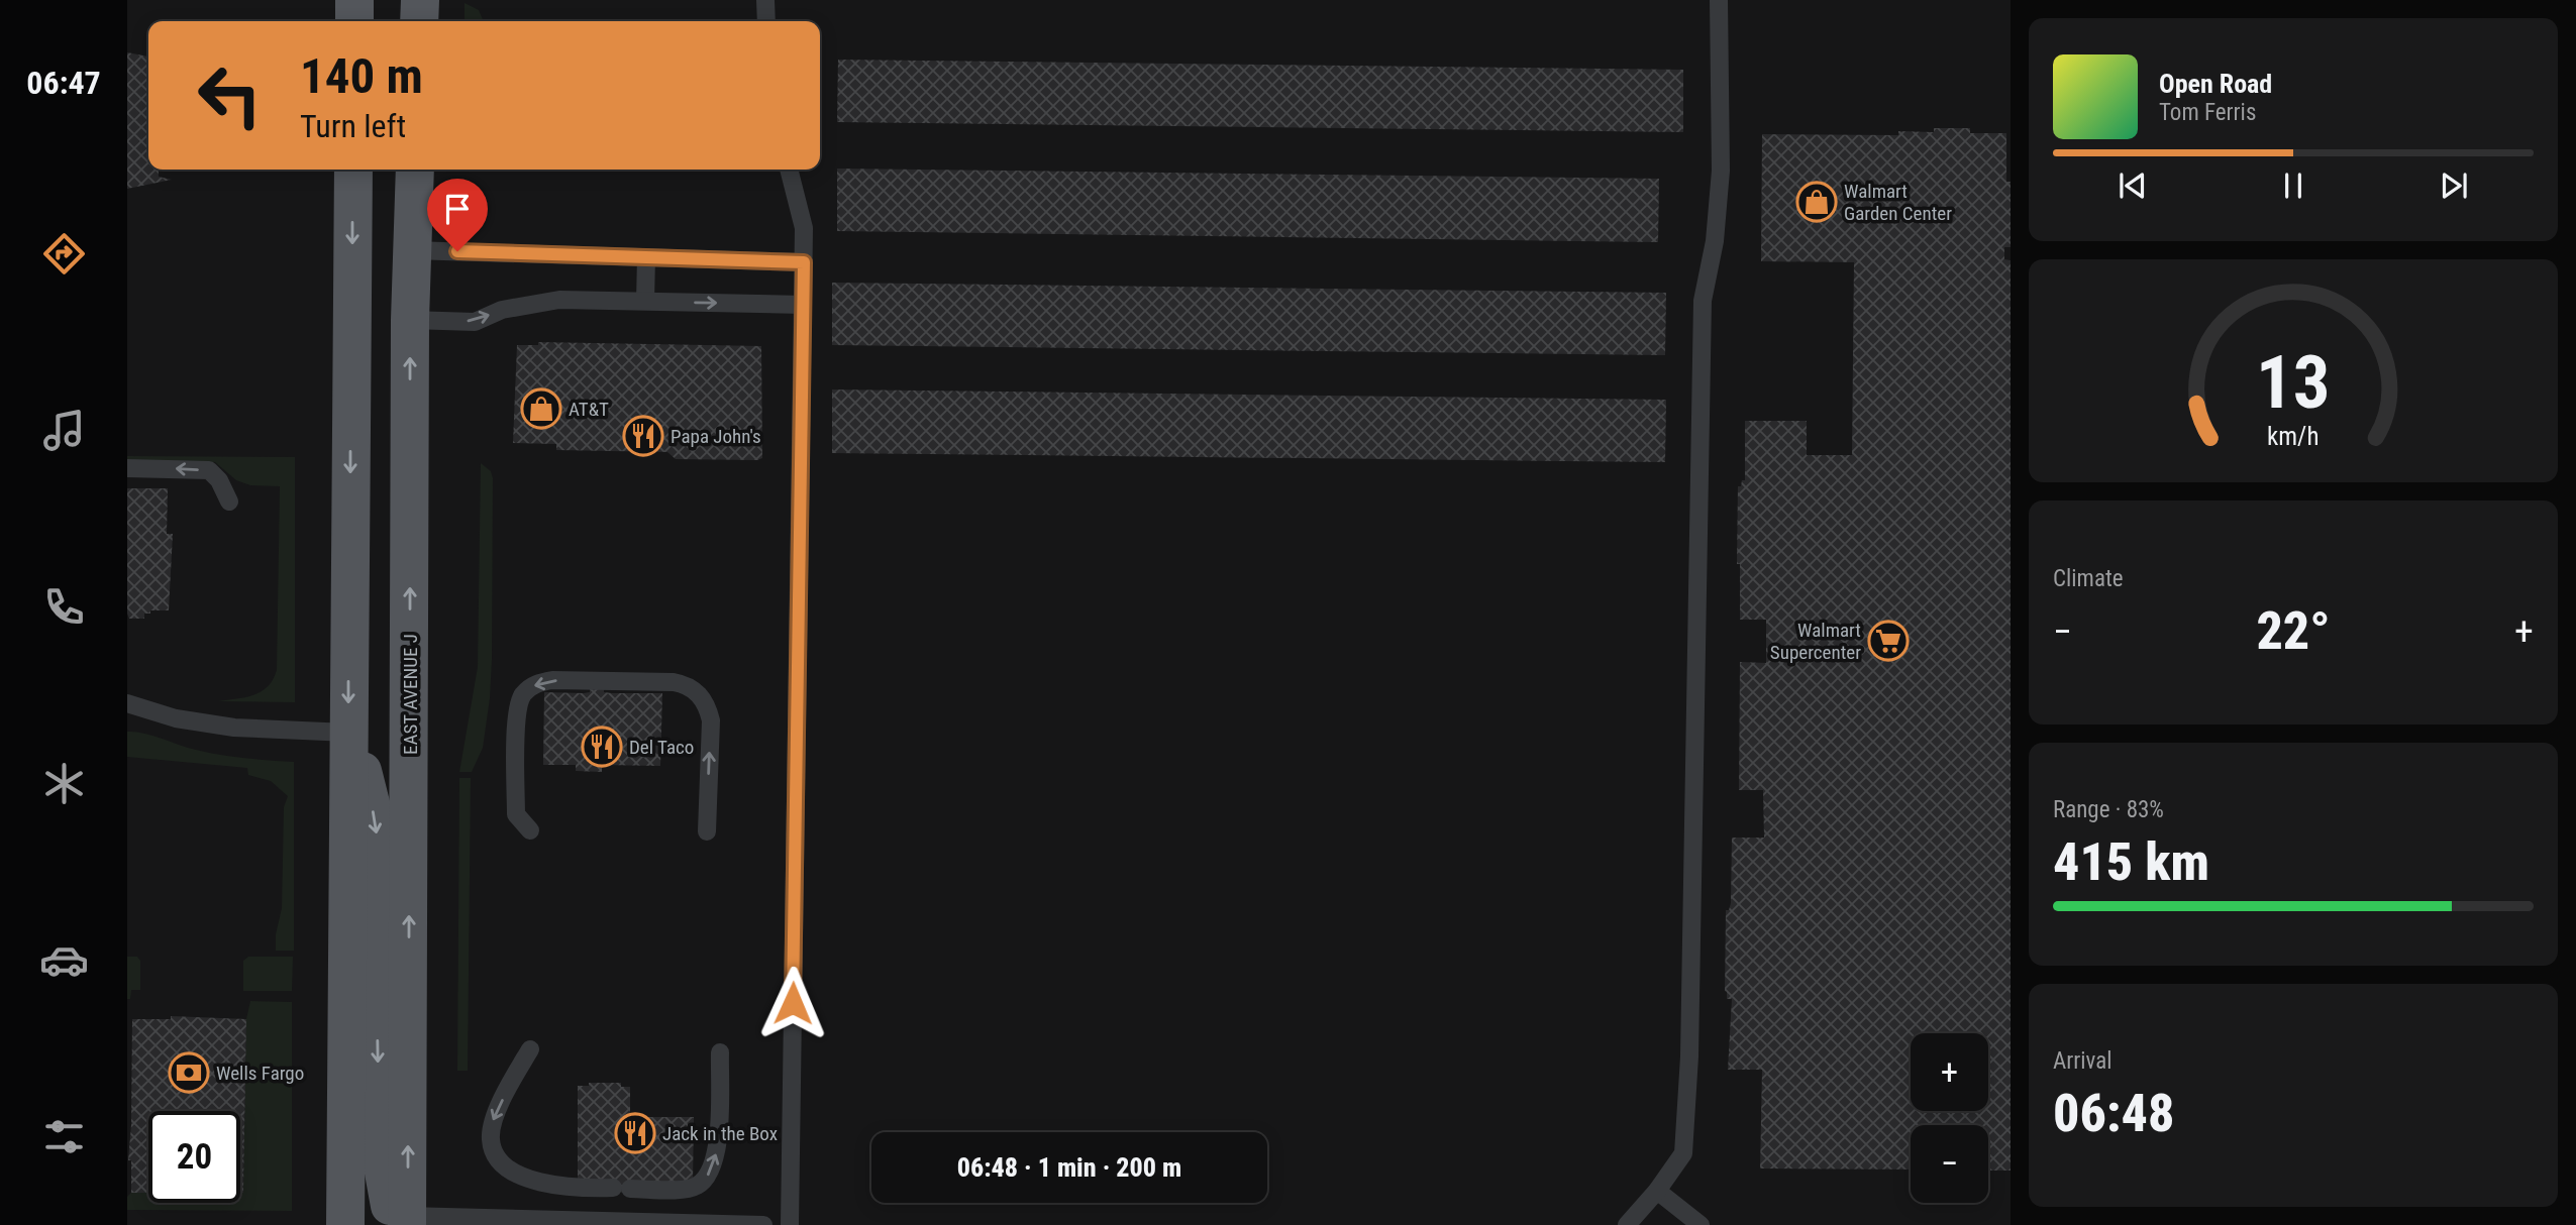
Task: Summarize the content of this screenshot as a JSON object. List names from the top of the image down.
{
  "streets": {
    "main road": ["EAST AVENUE J"]
  },
  "places": {
    "shop": ["Walmart Garden Center", "AT&T"],
    "restaurant": ["Papa John's", "Del Taco", "Jack in the Box"],
    "supermarket": ["Walmart Supercenter"],
    "bank": ["Wells Fargo"]
  },
  "page": {
    "tabs": "06:47",
    "turn": ["140 m", "Turn left"],
    "song": ["Open Road", "Tom Ferris"],
    "tile": [
      "Climate",
      ["Range · 83%", "415 km"],
      ["Arrival", "06:48"]
    ],
    "heat": ["−", "22°", "+"],
    "map_buttons": ["+", "−"],
    "limit": "20",
    "trip": "06:48 · 1 min · 200 m",
    "gauge": ["13", "km/h"]
  }
}
